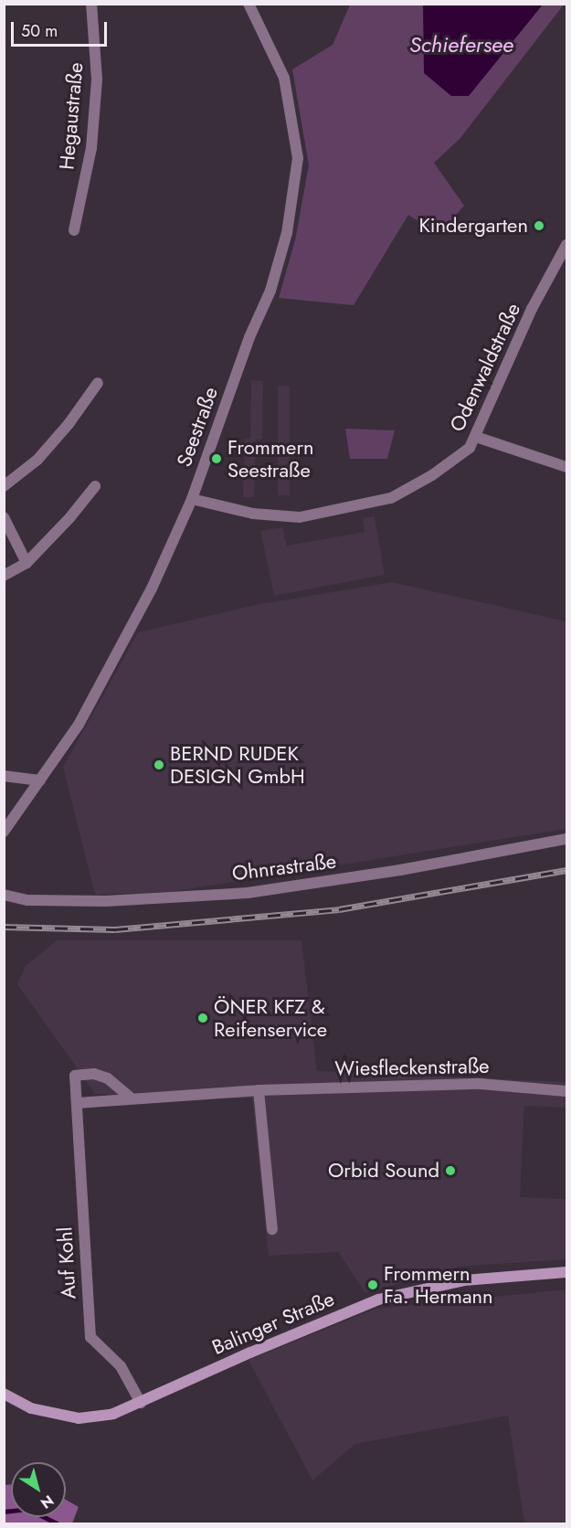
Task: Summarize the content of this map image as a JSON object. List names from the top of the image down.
{
  "streets": {
    "main road": ["Balinger Straße"],
    "street": [
      "Hegaustraße",
      "Odenwaldstraße",
      "Seestraße",
      "Ohnrastraße",
      "Wiesfleckenstraße",
      "Auf Kohl"
    ]
  },
  "crossings": [
    ["Odenwaldstraße", "Seestraße"],
    ["Wiesfleckenstraße", "Auf Kohl"],
    ["Auf Kohl", "Balinger Straße"]
  ],
  "water": ["Schiefersee"],
  "places": [
    "Kindergarten",
    "Frommern Seestraße",
    "BERND RUDEK DESIGN GmbH",
    "ÖNER KFZ & Reifenservice",
    "Orbid Sound",
    "Frommern Fa. Hermann"
  ],
  "scale_bar": "50 m",
  "north": "bottom right"
}
